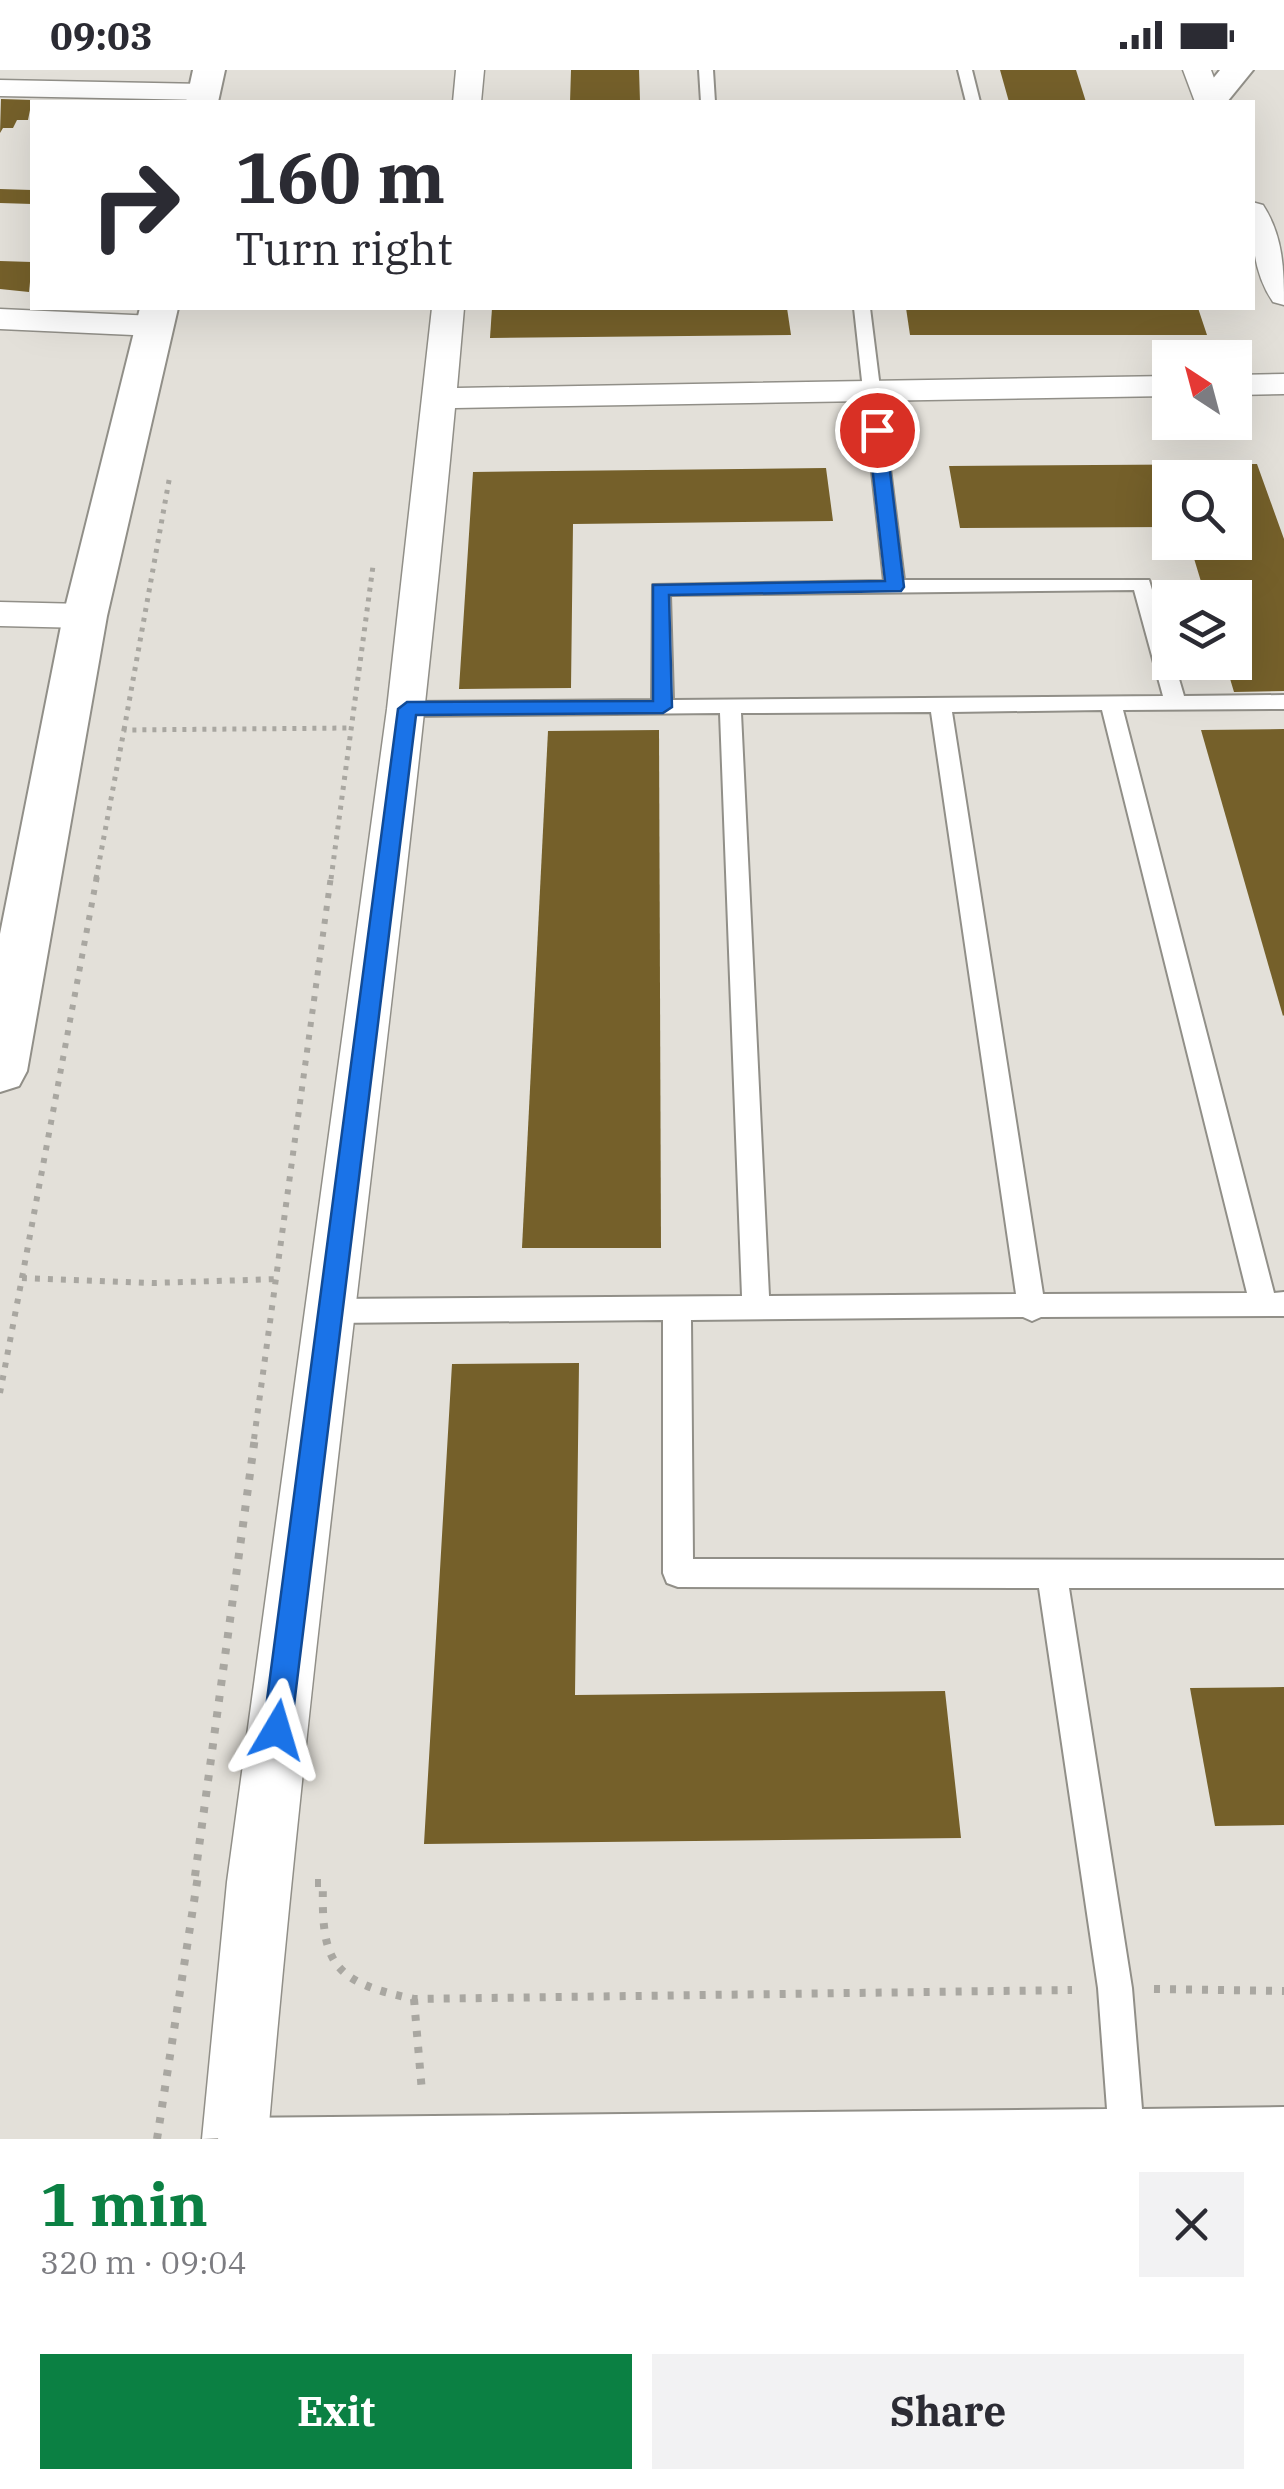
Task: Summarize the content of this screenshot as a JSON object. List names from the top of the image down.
{
  "north": "top left",
  "page": {
    "status": "09:03",
    "turn": ["160 m", "Turn right"],
    "heading": ["1 min", "320 m · 09:04"],
    "buttons": ["Exit", "Share"]
  }
}
